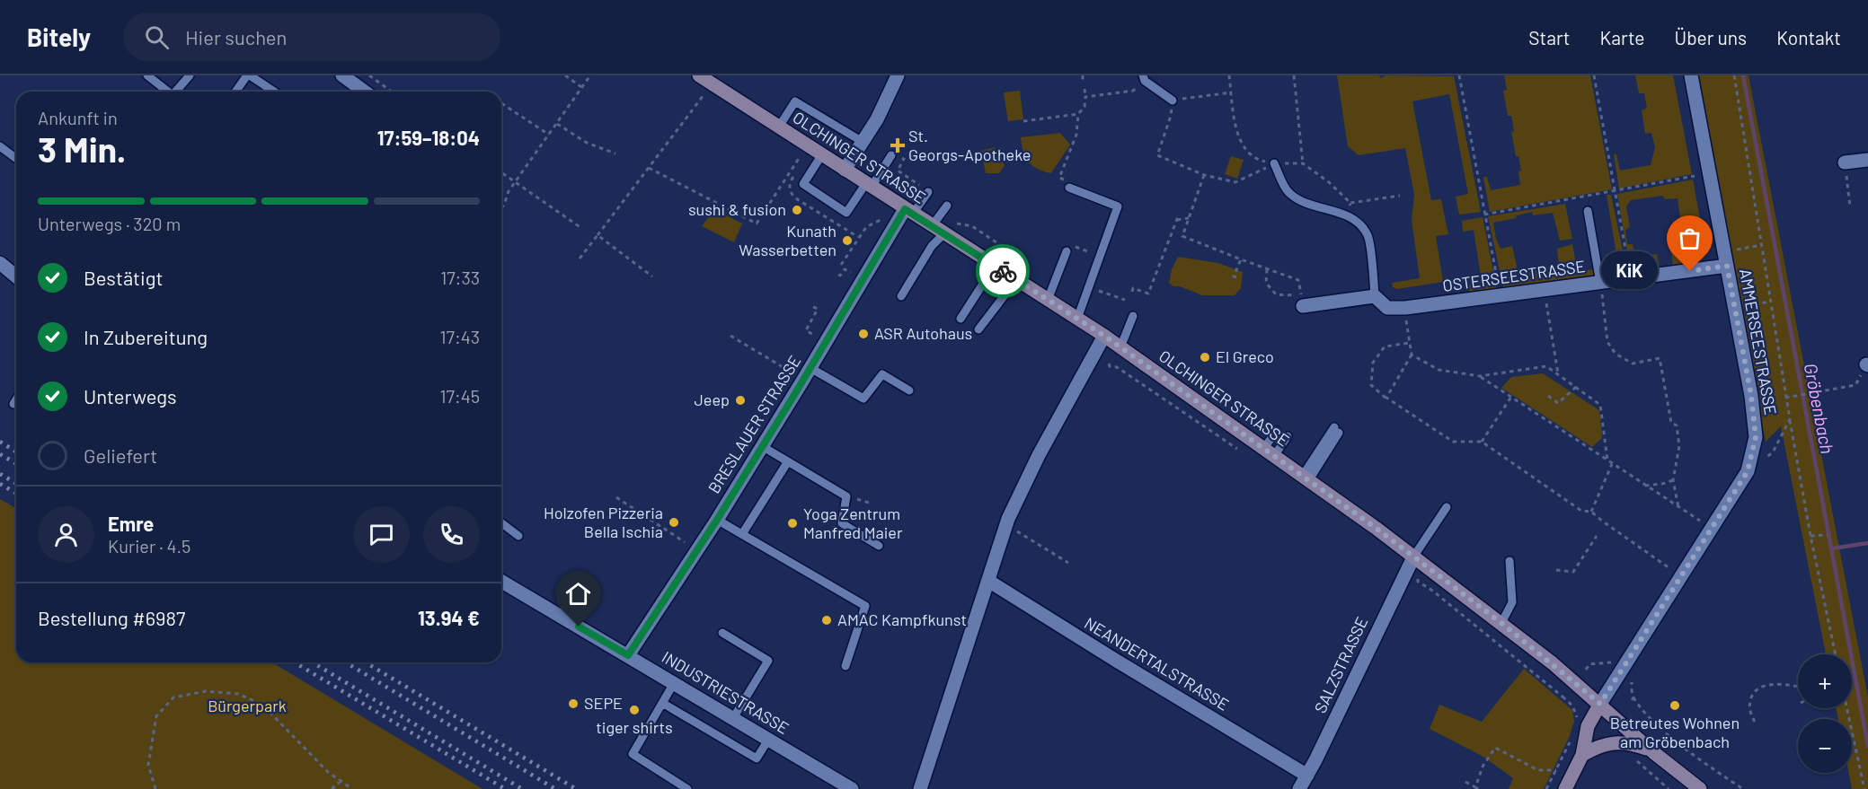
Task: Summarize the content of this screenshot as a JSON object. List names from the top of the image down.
{
  "streets": {
    "main road": ["OLCHINGER STRASSE"],
    "street": [
      "OSTERSEESTRASSE",
      "AMMERSEESTRASSE",
      "BRESLAUER STRASSE",
      "NEANDERTALSTRASSE",
      "SALZSTRASSE",
      "INDUSTRIESTRASSE"
    ]
  },
  "crossings": [
    ["OLCHINGER STRASSE", "AMMERSEESTRASSE"],
    ["OLCHINGER STRASSE", "BRESLAUER STRASSE"],
    ["OLCHINGER STRASSE", "SALZSTRASSE"],
    ["OSTERSEESTRASSE", "AMMERSEESTRASSE"],
    ["BRESLAUER STRASSE", "INDUSTRIESTRASSE"],
    ["NEANDERTALSTRASSE", "SALZSTRASSE"]
  ],
  "water": ["Gröbenbach"],
  "parks": ["Bürgerpark"],
  "places": {
    "health": ["St. Georgs-Apotheke"],
    "other": [
      "sushi & fusion",
      "Kunath Wasserbetten",
      "KiK",
      "ASR Autohaus",
      "El Greco",
      "Jeep",
      "Holzofen Pizzeria Bella Ischia",
      "Yoga Zentrum Manfred Maier",
      "AMAC Kampfkunst",
      "SEPE",
      "Betreutes Wohnen am Gröbenbach",
      "tiger shirts"
    ]
  },
  "page": {
    "header": "Bitely",
    "search": "Hier suchen",
    "nav": [
      "Start",
      "Karte",
      "Über uns",
      "Kontakt"
    ],
    "heading": ["3 Min.", "Ankunft in", "17:59–18:04"],
    "panel": [
      "Emre",
      "Kurier · 4.5",
      "Bestellung #6987",
      "13.94 €"
    ],
    "bar": "Unterwegs · 320 m",
    "list": [
      ["Bestätigt", "17:33"],
      ["In Zubereitung", "17:43"],
      ["Unterwegs", "17:45"],
      "Geliefert"
    ],
    "bubble": "KiK",
    "map_buttons": ["+", "−"]
  }
}
